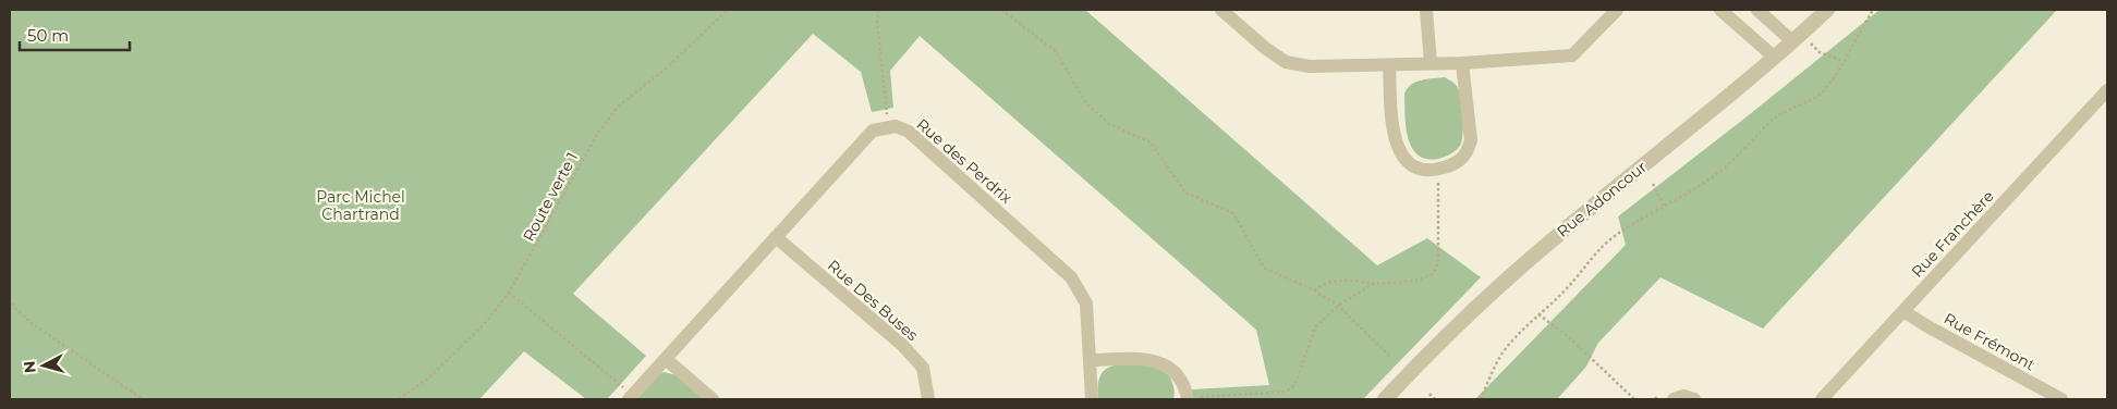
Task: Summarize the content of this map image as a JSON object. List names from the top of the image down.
{
  "streets": {
    "street": [
      "Rue des Perdrix",
      "Rue Adoncour",
      "Rue Franchère",
      "Rue Des Buses",
      "Rue Frémont"
    ],
    "path": ["Route verte 1"]
  },
  "crossings": [
    ["Rue Franchère", "Rue Frémont"]
  ],
  "parks": ["Parc Michel Chartrand"],
  "scale_bar": "50 m",
  "north": "left"
}
